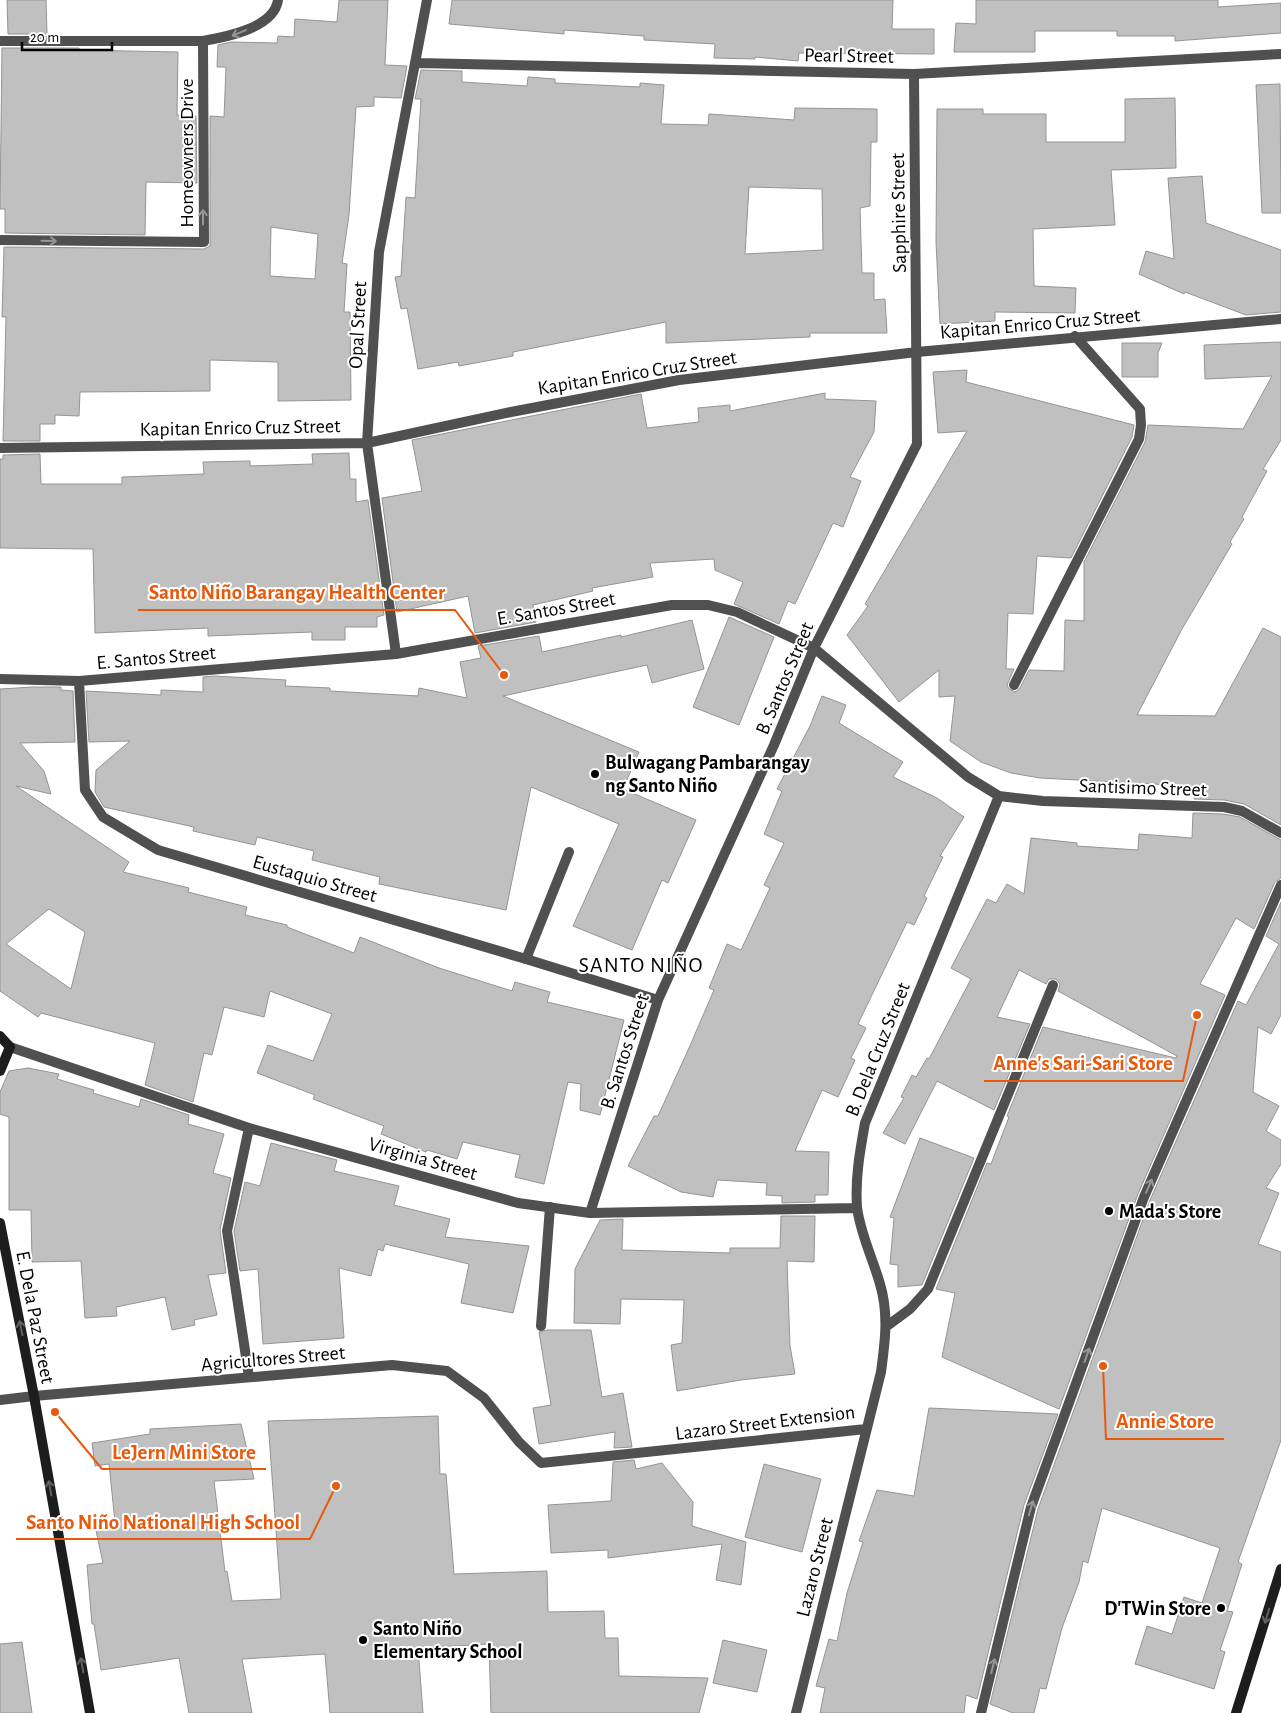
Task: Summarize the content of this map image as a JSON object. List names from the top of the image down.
{
  "streets": {
    "street": [
      "Pearl Street",
      "Homeowners Drive",
      "Sapphire Street",
      "Kapitan Enrico Cruz Street",
      "Opal Street",
      "E. Santos Street",
      "B. Santos Street",
      "Santisimo Street",
      "Eustaquio Street",
      "B. Dela Cruz Street",
      "Virginia Street",
      "E. Dela Paz Street",
      "Agricultores Street",
      "Lazaro Street Extension",
      "Lazaro Street"
    ]
  },
  "crossings": [
    ["Pearl Street", "Sapphire Street"],
    ["Pearl Street", "Opal Street"],
    ["Sapphire Street", "Kapitan Enrico Cruz Street"],
    ["Sapphire Street", "B. Santos Street"],
    ["Kapitan Enrico Cruz Street", "Opal Street"],
    ["Kapitan Enrico Cruz Street", "B. Santos Street"],
    ["Opal Street", "E. Santos Street"],
    ["E. Santos Street", "B. Santos Street"],
    ["E. Santos Street", "Santisimo Street"],
    ["E. Santos Street", "Eustaquio Street"],
    ["E. Santos Street", "B. Dela Cruz Street"],
    ["B. Santos Street", "Eustaquio Street"],
    ["B. Santos Street", "Virginia Street"],
    ["Santisimo Street", "B. Dela Cruz Street"],
    ["B. Dela Cruz Street", "Virginia Street"],
    ["B. Dela Cruz Street", "Lazaro Street Extension"],
    ["E. Dela Paz Street", "Agricultores Street"],
    ["Agricultores Street", "Lazaro Street Extension"],
    ["Lazaro Street Extension", "Lazaro Street"]
  ],
  "one_way": ["E. Dela Paz Street"],
  "districts": ["SANTO NIÑO"],
  "places": [
    "Santo Niño Barangay Health Center",
    "Bulwagang Pambarangay ng Santo Niño",
    "Anne's Sari-Sari Store",
    "Mada's Store",
    "Annie Store",
    "LeJern Mini Store",
    "Santo Niño National High School",
    "D'TWin Store",
    "Santo Niño Elementary School"
  ],
  "scale_bar": "20 m"
}
